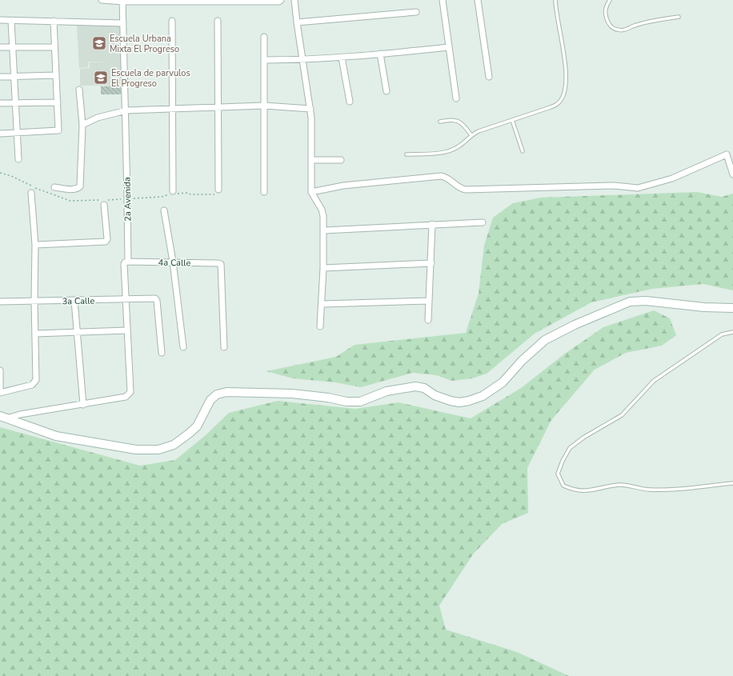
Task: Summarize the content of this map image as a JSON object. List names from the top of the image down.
{
  "streets": {
    "street": ["2a Avenida", "4a Calle", "3a Calle"]
  },
  "crossings": [
    ["2a Avenida", "4a Calle"],
    ["2a Avenida", "3a Calle"]
  ],
  "places": {
    "school or university": ["Escuela Urbana Mixta El Progreso", "Escuela de parvulos El Progreso"]
  }
}
